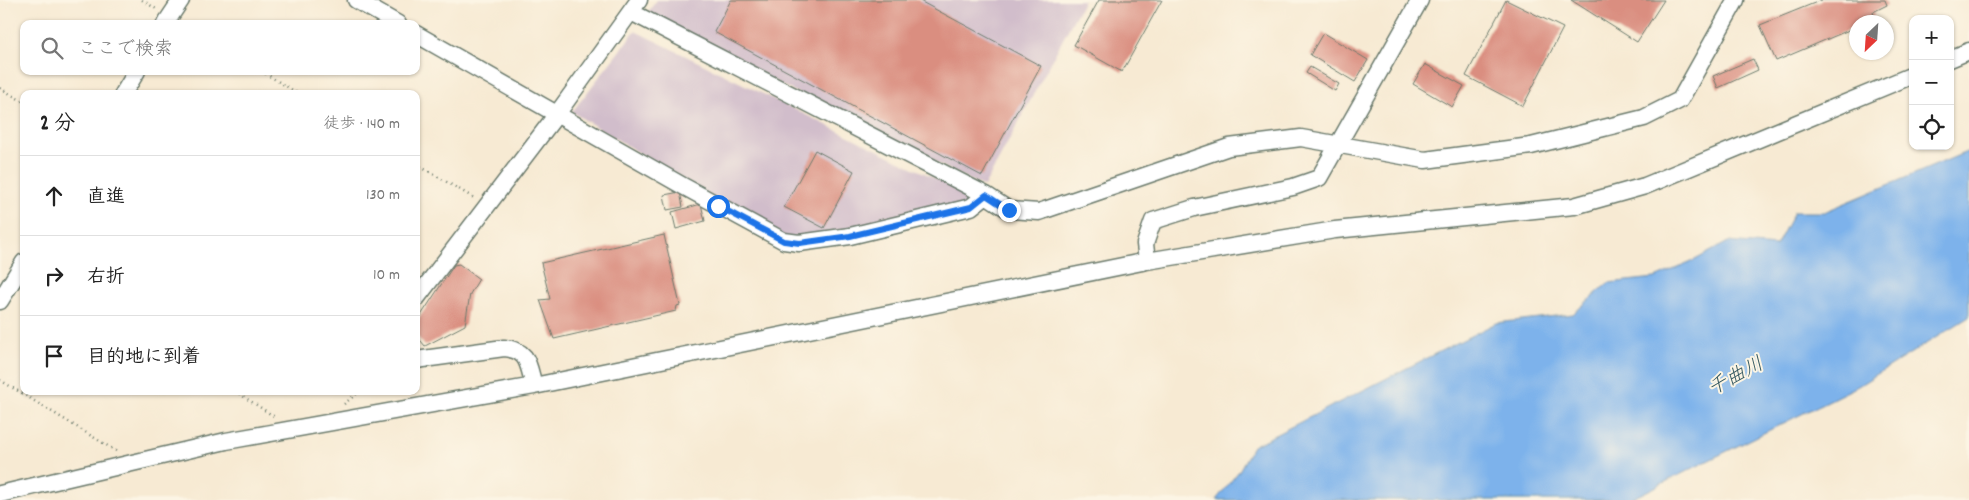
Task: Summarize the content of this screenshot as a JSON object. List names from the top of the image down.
{
  "water": ["千曲川"],
  "north": "bottom left",
  "page": {
    "map_buttons": ["+", "−"],
    "search": "ここで検索",
    "heading": ["2 分", "徒歩 · 140 m"],
    "list": [
      ["直進", "130 m"],
      ["右折", "10 m"],
      "目的地に到着"
    ]
  }
}
